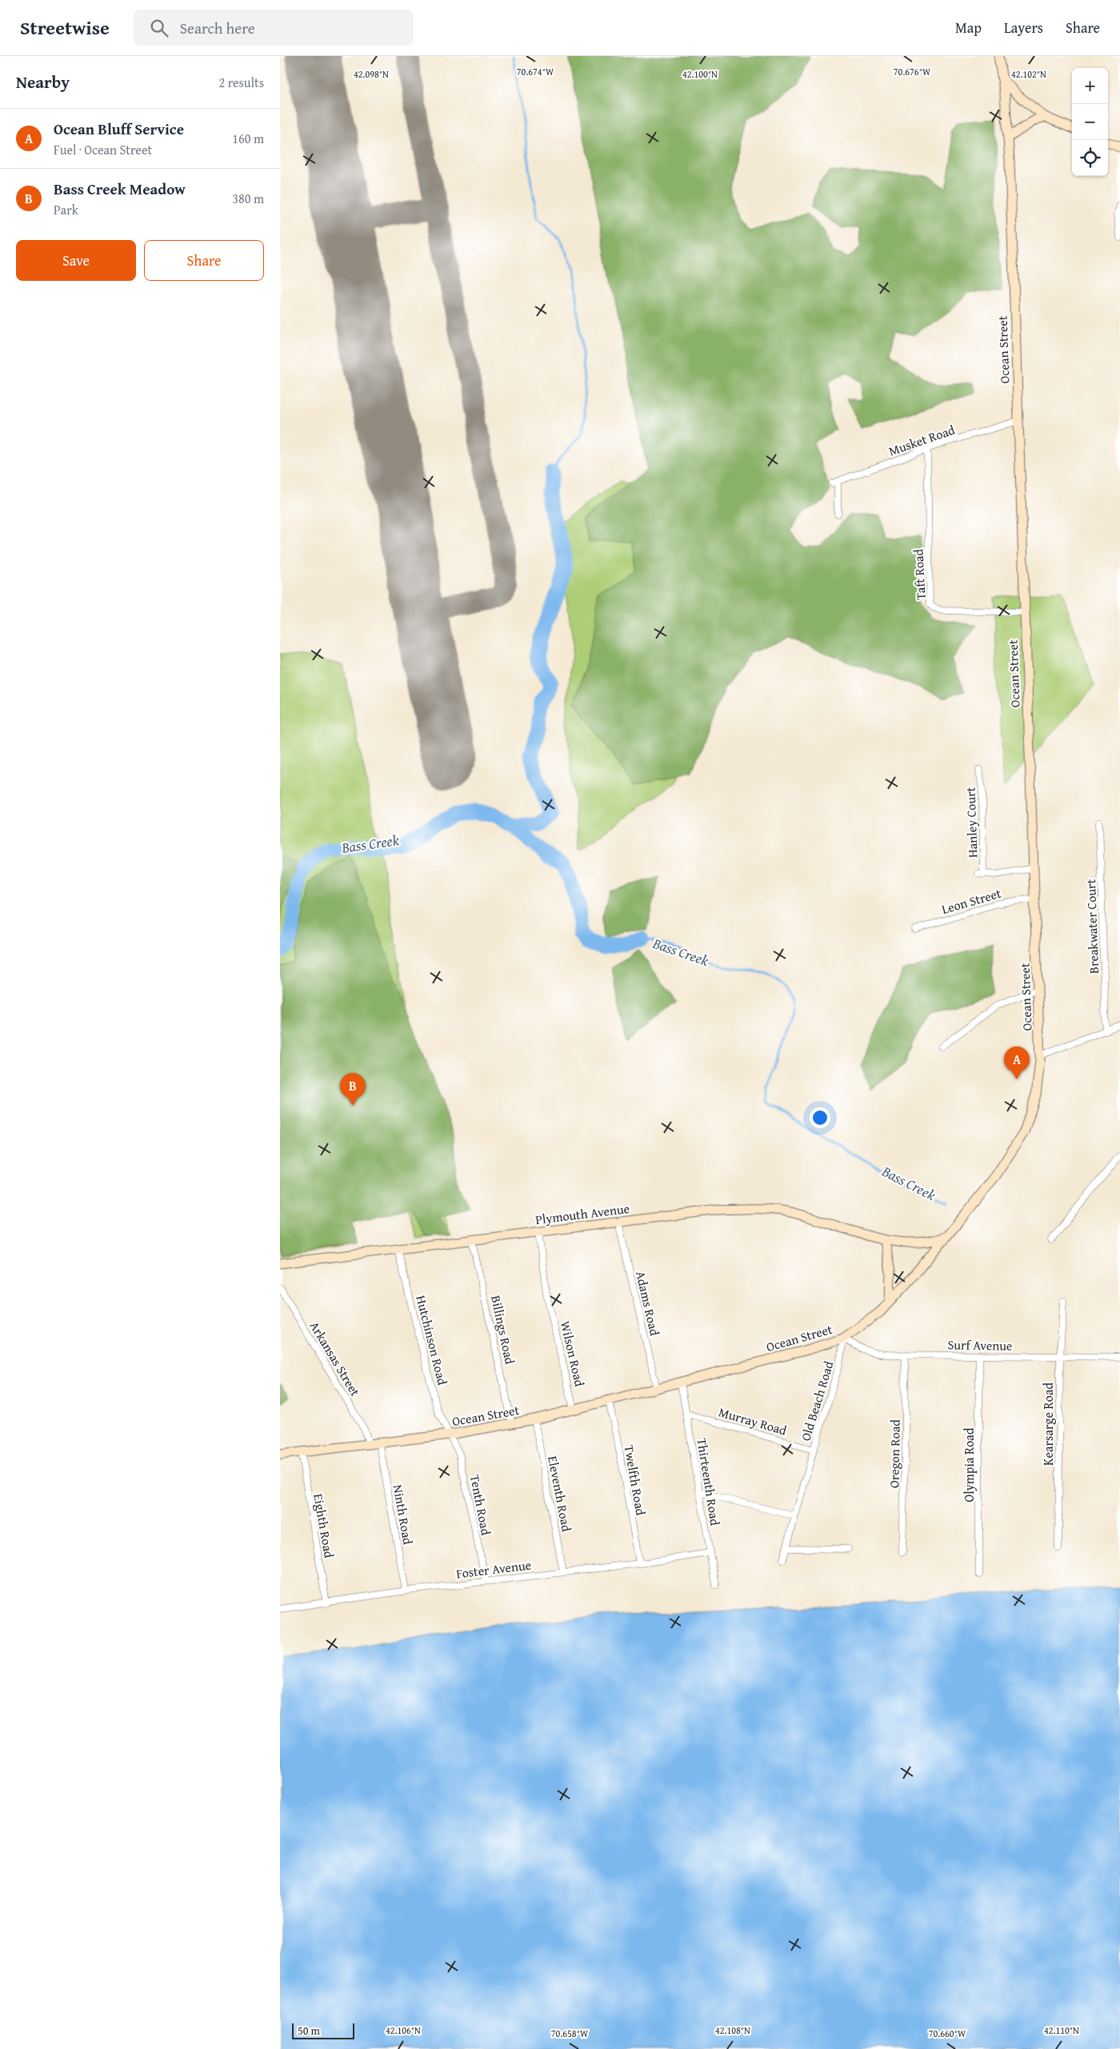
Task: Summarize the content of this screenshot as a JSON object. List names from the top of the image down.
{
  "streets": {
    "main road": ["Ocean Street", "Plymouth Avenue"],
    "street": [
      "Musket Road",
      "Taft Road",
      "Hanley Court",
      "Leon Street",
      "Breakwater Court",
      "Adams Road",
      "Billings Road",
      "Hutchinson Road",
      "Surf Avenue",
      "Wilson Road",
      "Arkansas Street",
      "Old Beach Road",
      "Murray Road",
      "Kearsarge Road",
      "Oregon Road",
      "Olympia Road",
      "Twelfth Road",
      "Thirteenth Road",
      "Eleventh Road",
      "Tenth Road",
      "Ninth Road",
      "Eighth Road",
      "Foster Avenue"
    ]
  },
  "crossings": [
    ["Ocean Street", "Musket Road"],
    ["Ocean Street", "Taft Road"],
    ["Ocean Street", "Hanley Court"],
    ["Ocean Street", "Leon Street"],
    ["Ocean Street", "Plymouth Avenue"],
    ["Ocean Street", "Adams Road"],
    ["Ocean Street", "Billings Road"],
    ["Ocean Street", "Hutchinson Road"],
    ["Ocean Street", "Surf Avenue"],
    ["Ocean Street", "Wilson Road"],
    ["Ocean Street", "Arkansas Street"],
    ["Ocean Street", "Old Beach Road"],
    ["Ocean Street", "Twelfth Road"],
    ["Ocean Street", "Thirteenth Road"],
    ["Ocean Street", "Eleventh Road"],
    ["Ocean Street", "Tenth Road"],
    ["Ocean Street", "Ninth Road"],
    ["Ocean Street", "Eighth Road"],
    ["Musket Road", "Taft Road"],
    ["Plymouth Avenue", "Adams Road"],
    ["Plymouth Avenue", "Billings Road"],
    ["Plymouth Avenue", "Hutchinson Road"],
    ["Plymouth Avenue", "Wilson Road"],
    ["Hutchinson Road", "Tenth Road"],
    ["Surf Avenue", "Old Beach Road"],
    ["Surf Avenue", "Kearsarge Road"],
    ["Surf Avenue", "Oregon Road"],
    ["Surf Avenue", "Olympia Road"],
    ["Old Beach Road", "Murray Road"],
    ["Murray Road", "Thirteenth Road"],
    ["Twelfth Road", "Foster Avenue"],
    ["Thirteenth Road", "Foster Avenue"],
    ["Eleventh Road", "Foster Avenue"],
    ["Tenth Road", "Foster Avenue"],
    ["Ninth Road", "Foster Avenue"],
    ["Eighth Road", "Foster Avenue"]
  ],
  "water": ["Bass Creek"],
  "scale_bar": "50 m",
  "page": {
    "header": "Streetwise",
    "search": "Search here",
    "nav": ["Map", "Layers", "Share"],
    "heading": ["Nearby", "2 results"],
    "map_buttons": ["+", "−"],
    "list": [
      {
        "mark": "A",
        "name": "Ocean Bluff Service",
        "note": "Fuel · Ocean Street",
        "value": "160 m"
      },
      {
        "mark": "B",
        "name": "Bass Creek Meadow",
        "note": "Park",
        "value": "380 m"
      }
    ],
    "buttons": ["Save", "Share"],
    "pins": ["A", "B"],
    "scale": "50 m"
  },
  "coordinates": [
    "70.674°W",
    "70.676°W",
    "42.098°N",
    "42.102°N",
    "42.100°N",
    "42.106°N",
    "42.108°N",
    "42.110°N",
    "70.658°W",
    "70.660°W"
  ]
}
